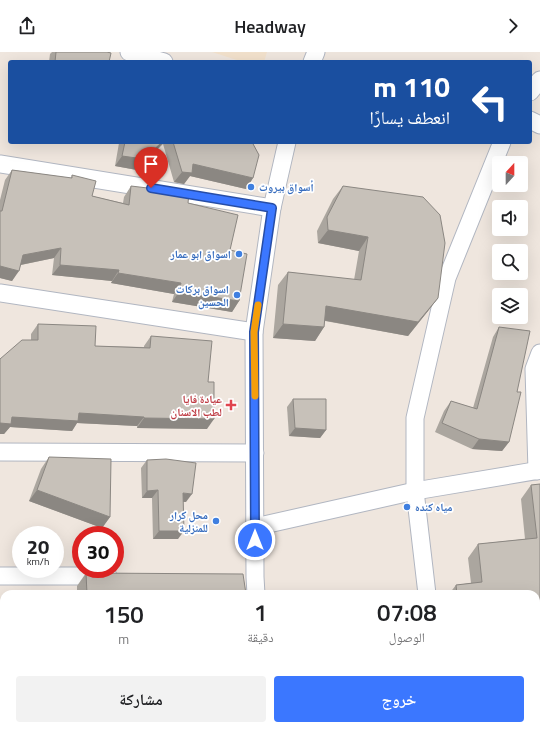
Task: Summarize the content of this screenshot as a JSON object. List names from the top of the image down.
{
  "places": {
    "other": [
      "أسواق بيروت",
      "اسواق ابو عمار",
      "اسواق بركات الحسين",
      "مياه كنده",
      "محل كرار للمنزلية"
    ],
    "health": ["عيادة فايا لطب الاسنان"]
  },
  "north": "top",
  "page": {
    "header": "Headway",
    "turn": ["110 m", "انعطف يسارًا"],
    "speed": "20 km/h",
    "limit": "30",
    "eta": [
      "07:08",
      "الوصول",
      "1",
      "دقيقة",
      "150",
      "m"
    ],
    "buttons": ["خروج", "مشاركة"]
  }
}
